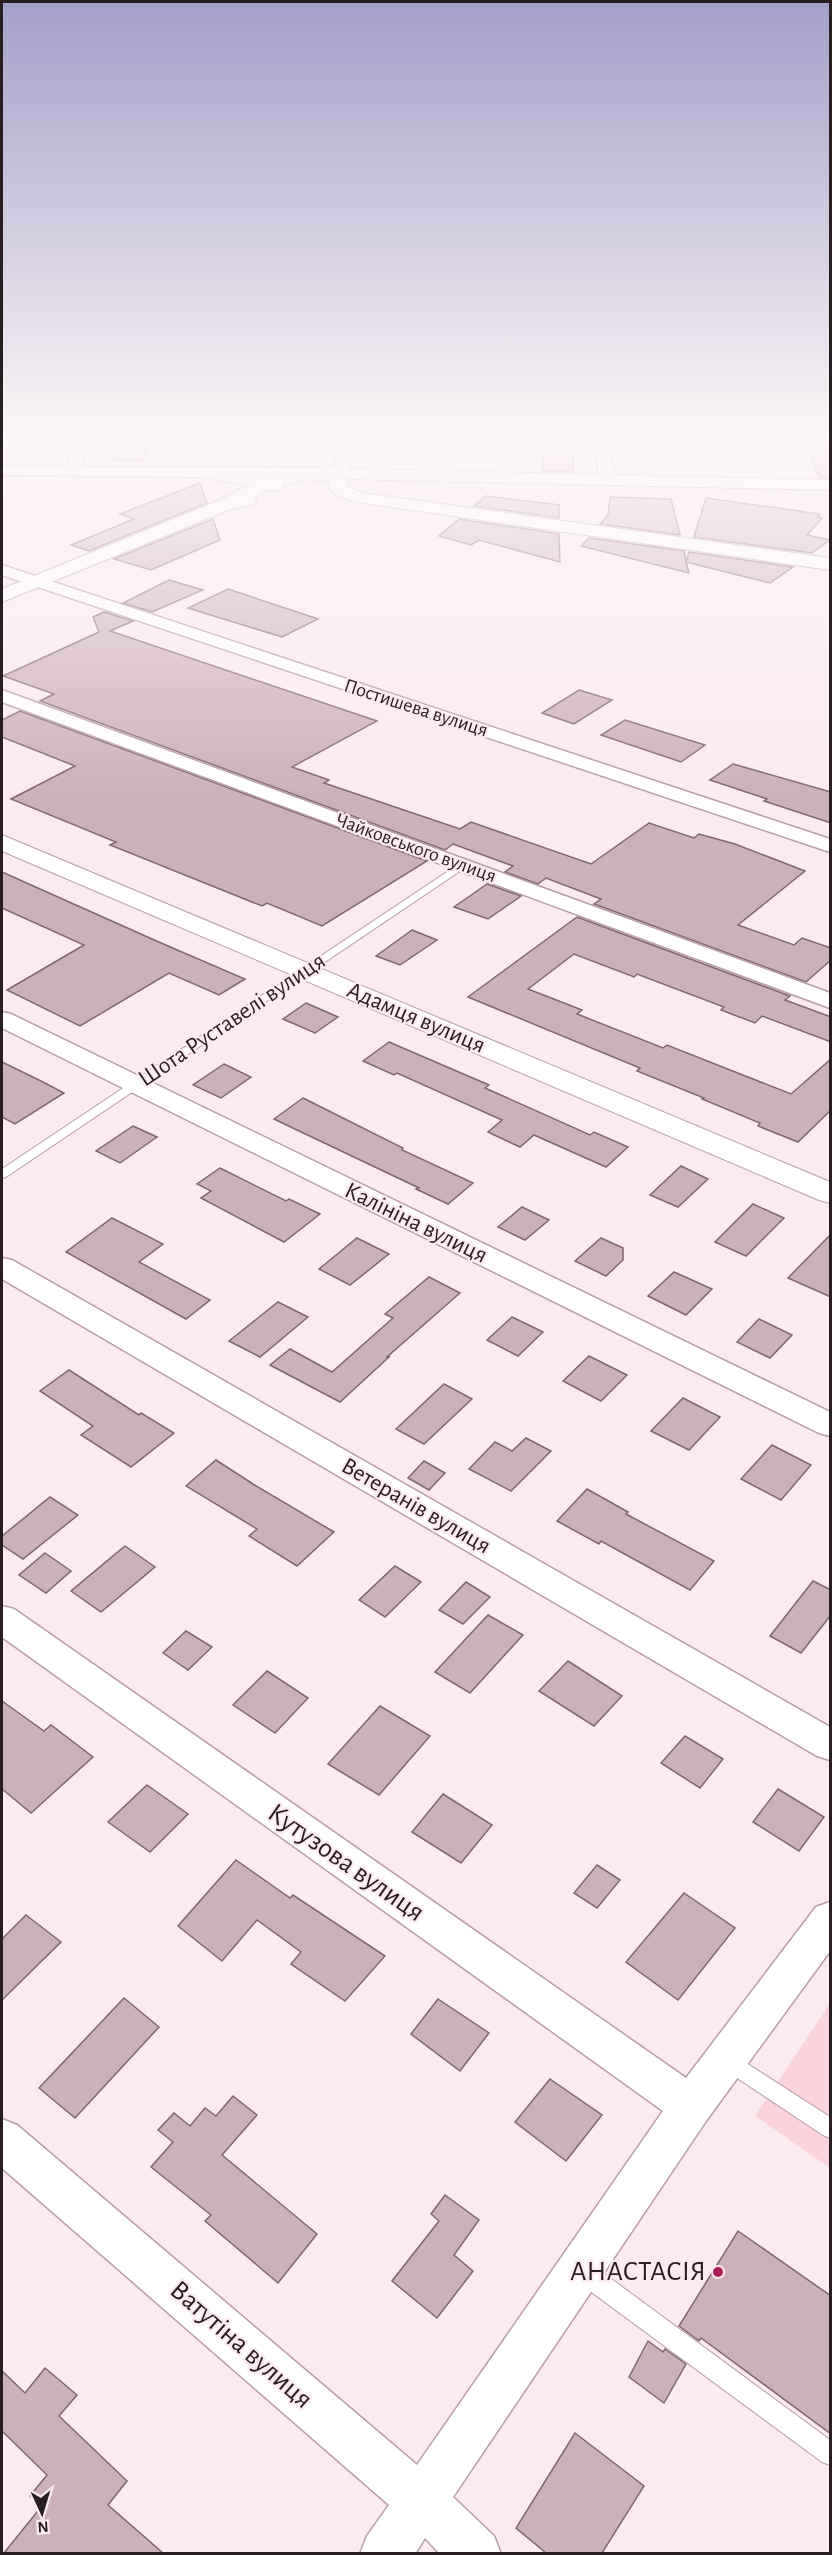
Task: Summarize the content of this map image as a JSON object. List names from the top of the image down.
{
  "streets": {
    "street": [
      "Постишева вулиця",
      "Чайковського вулиця",
      "Адамця вулиця",
      "Калініна вулиця",
      "Ветеранів вулиця",
      "Кутузова вулиця",
      "Ватутіна вулиця"
    ],
    "lane": ["Шота Руставелі вулиця"]
  },
  "crossings": [
    ["Чайковського вулиця", "Шота Руставелі вулиця"],
    ["Адамця вулиця", "Шота Руставелі вулиця"],
    ["Шота Руставелі вулиця", "Калініна вулиця"]
  ],
  "places": ["АНАСТАСІЯ"],
  "north": "bottom"
}
